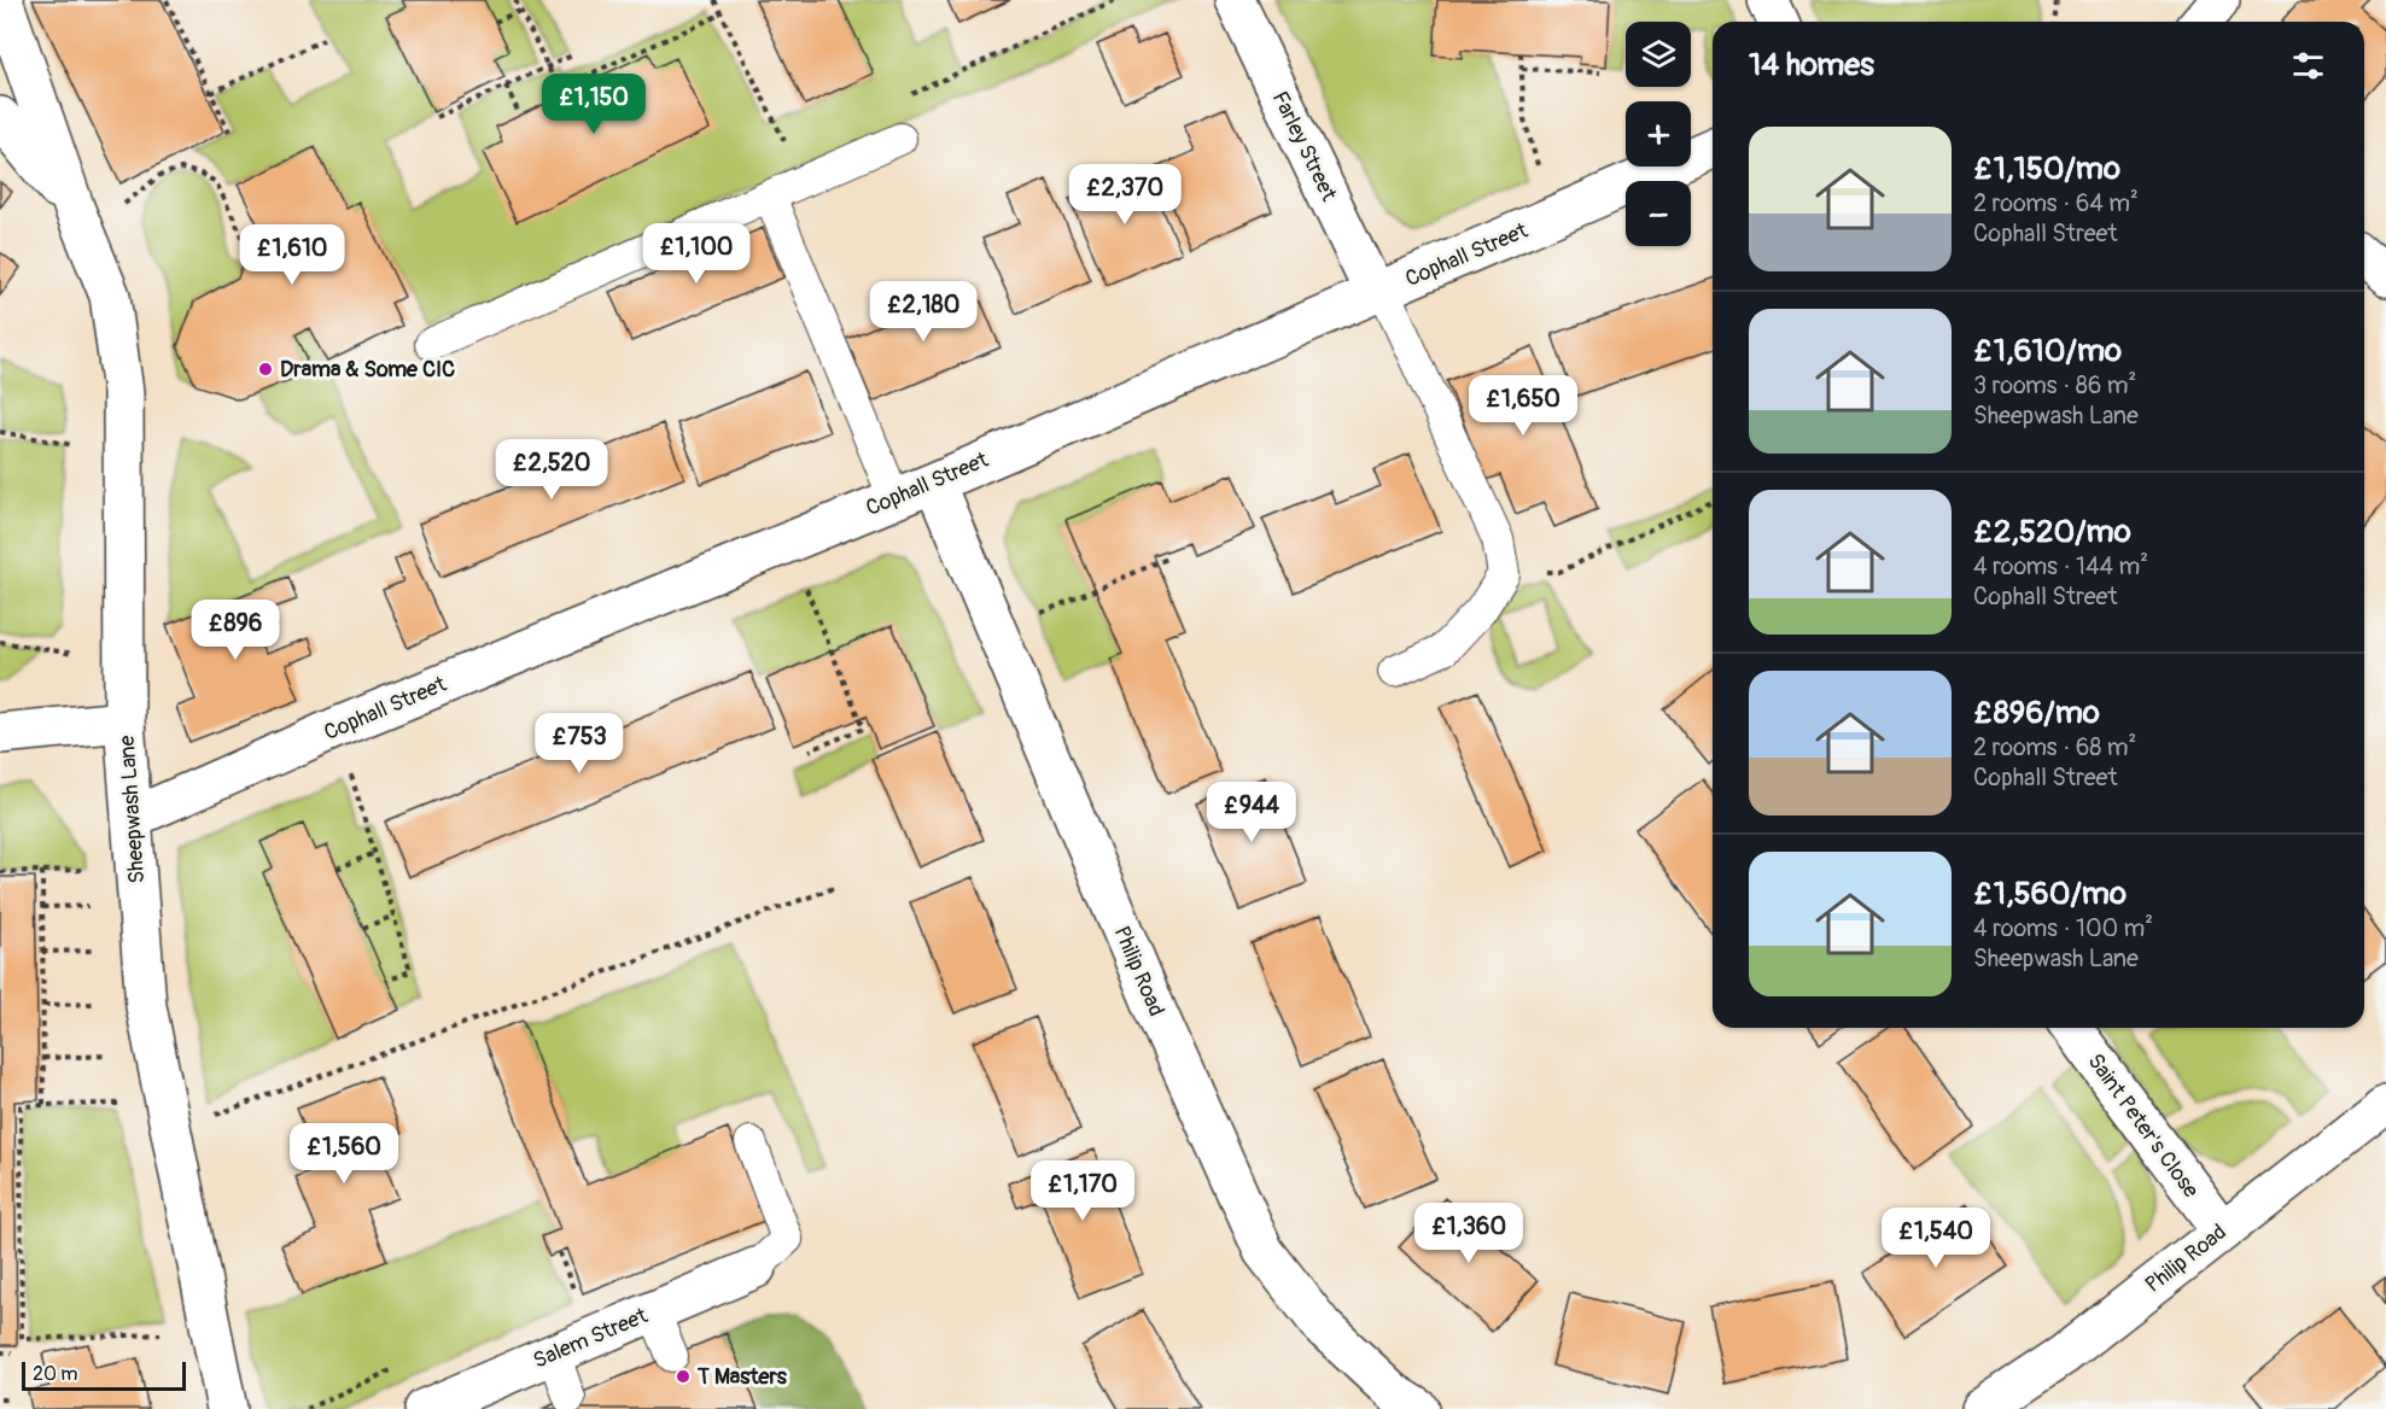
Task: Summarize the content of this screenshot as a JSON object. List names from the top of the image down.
{
  "streets": {
    "street": [
      "Farley Street",
      "Cophall Street",
      "Sheepwash Lane",
      "Philip Road",
      "Saint Peter's Close",
      "Salem Street"
    ]
  },
  "crossings": [
    ["Farley Street", "Cophall Street"],
    ["Cophall Street", "Sheepwash Lane"],
    ["Cophall Street", "Philip Road"],
    ["Philip Road", "Saint Peter's Close"]
  ],
  "places": ["Drama & Some CIC", "T Masters"],
  "scale_bar": "20 m",
  "page": {
    "map_buttons": ["+", "−"],
    "heading": "14 homes",
    "price": [
      "£1,150",
      "£2,370",
      "£1,100",
      "£1,610",
      "£2,180",
      "£1,650",
      "£2,520",
      "£896",
      "£753",
      "£944",
      "£1,560",
      "£1,170",
      "£1,360",
      "£1,540"
    ],
    "list": [
      {
        "name": "£1,150/mo",
        "note": "2 rooms · 64 m² · Cophall Street"
      },
      {
        "name": "£1,610/mo",
        "note": "3 rooms · 86 m² · Sheepwash Lane"
      },
      {
        "name": "£2,520/mo",
        "note": "4 rooms · 144 m² · Cophall Street"
      },
      {
        "name": "£896/mo",
        "note": "2 rooms · 68 m² · Cophall Street"
      },
      {
        "name": "£1,560/mo",
        "note": "4 rooms · 100 m² · Sheepwash Lane"
      }
    ],
    "scale": "20 m"
  }
}
